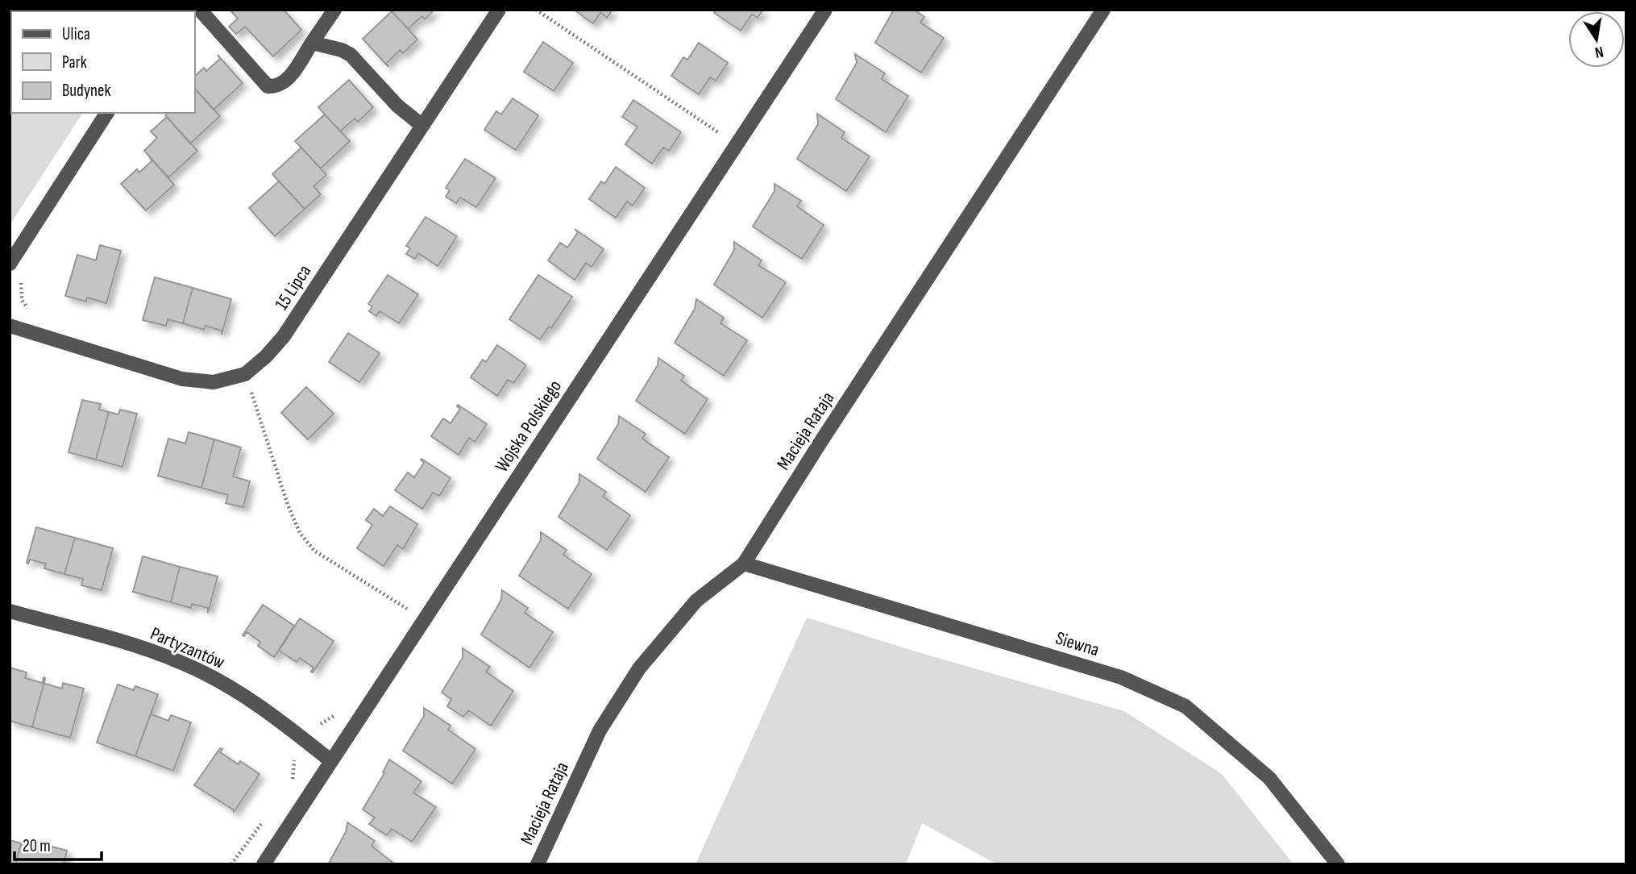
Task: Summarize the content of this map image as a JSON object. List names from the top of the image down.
{
  "streets": {
    "street": [
      "15 Lipca",
      "Wojska Polskiego",
      "Macieja Rataja",
      "Siewna",
      "Partyzantów"
    ]
  },
  "crossings": [
    ["Wojska Polskiego", "Partyzantów"],
    ["Macieja Rataja", "Siewna"]
  ],
  "legend": ["Ulica", "Park", "Budynek"],
  "scale_bar": "20 m",
  "north": "bottom"
}
